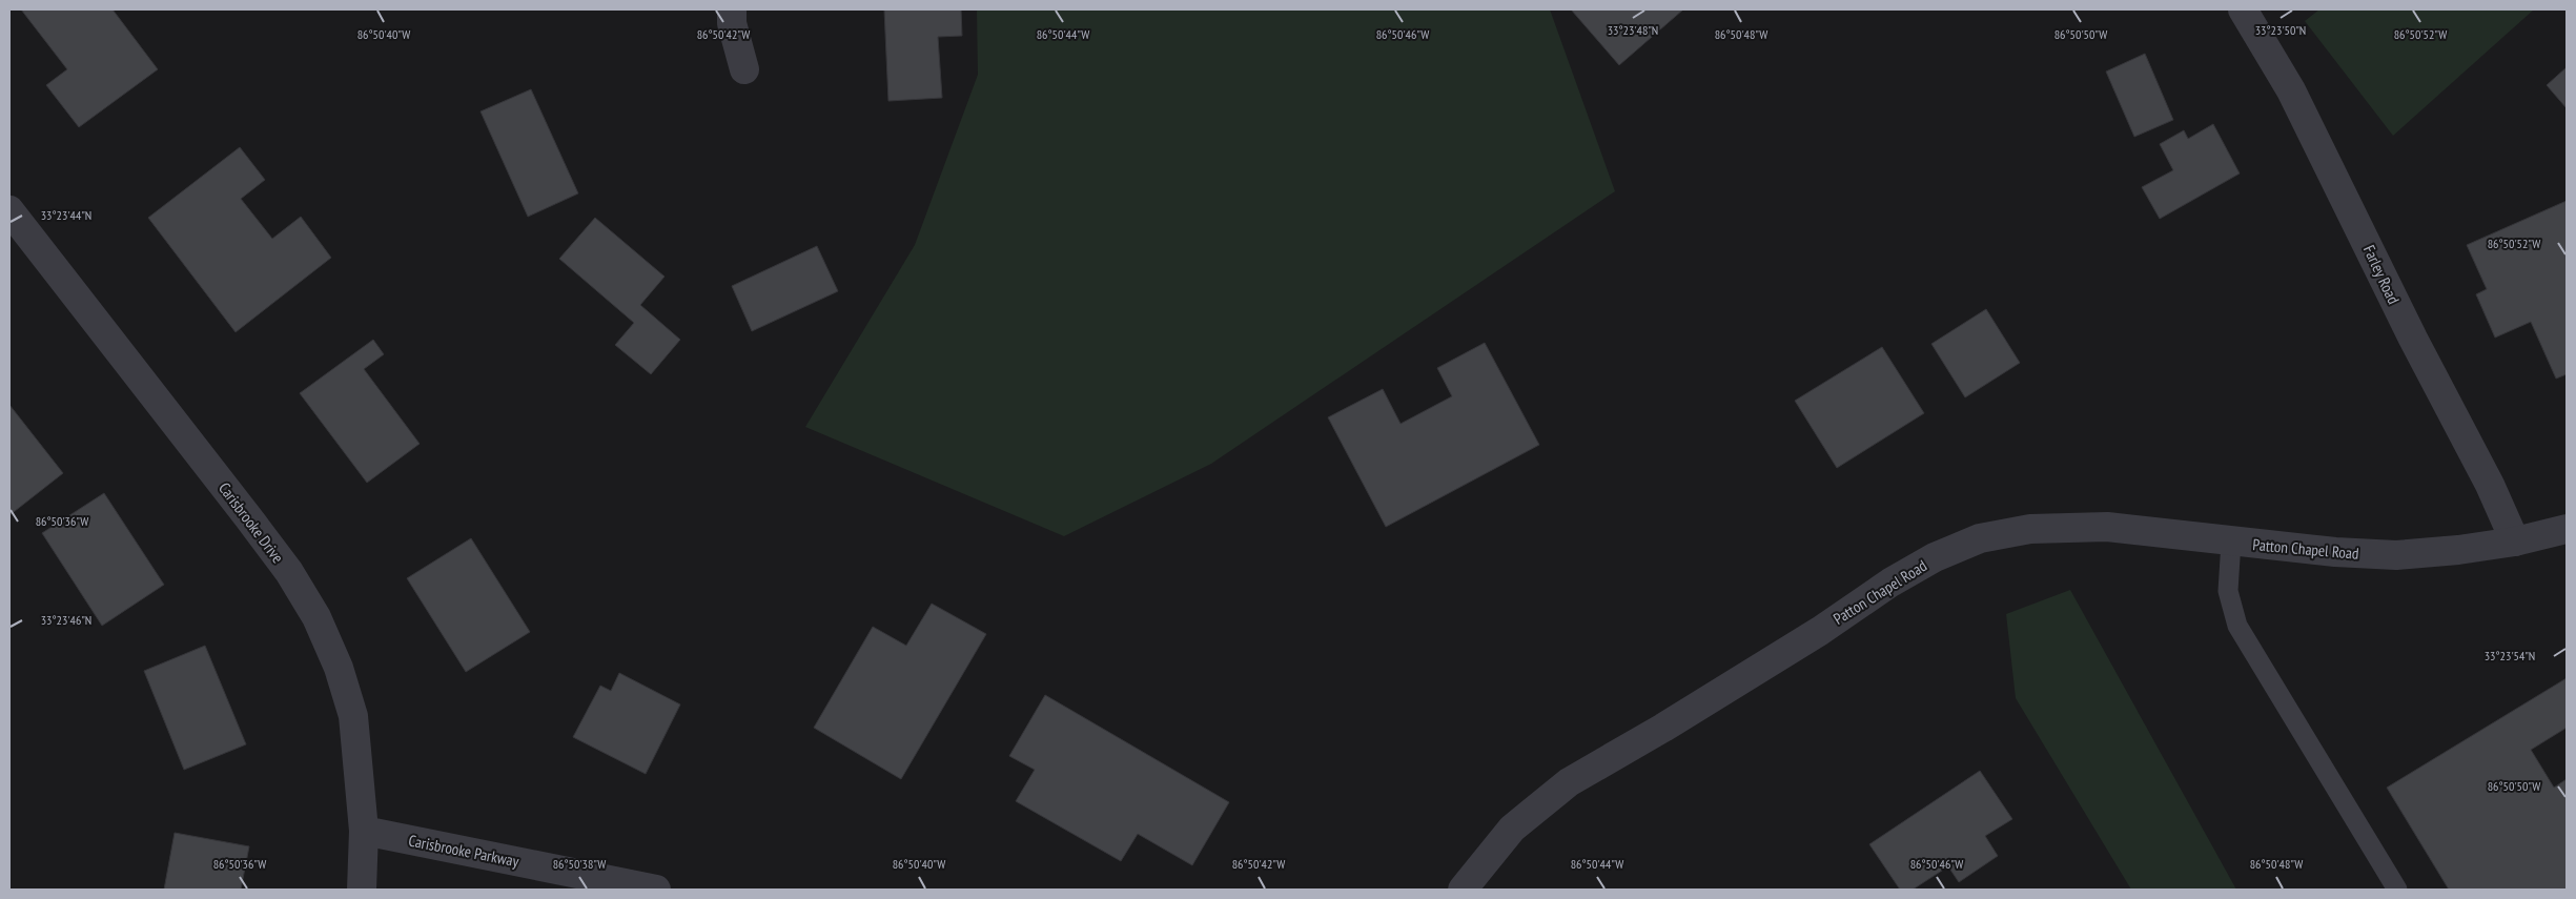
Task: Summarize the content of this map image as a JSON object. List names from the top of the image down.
{
  "streets": {
    "street": [
      "Farley Road",
      "Carisbrooke Drive",
      "Patton Chapel Road",
      "Carisbrooke Parkway"
    ]
  },
  "crossings": [
    ["Farley Road", "Patton Chapel Road"],
    ["Carisbrooke Drive", "Carisbrooke Parkway"]
  ],
  "coordinates": [
    "33°23'48\"N",
    "33°23'50\"N",
    "86°50'40\"W",
    "86°50'42\"W",
    "86°50'44\"W",
    "86°50'46\"W",
    "86°50'48\"W",
    "86°50'50\"W",
    "86°50'52\"W",
    "33°23'44\"N",
    "86°50'36\"W",
    "33°23'46\"N",
    "33°23'54\"N",
    "86°50'38\"W"
  ]
}
